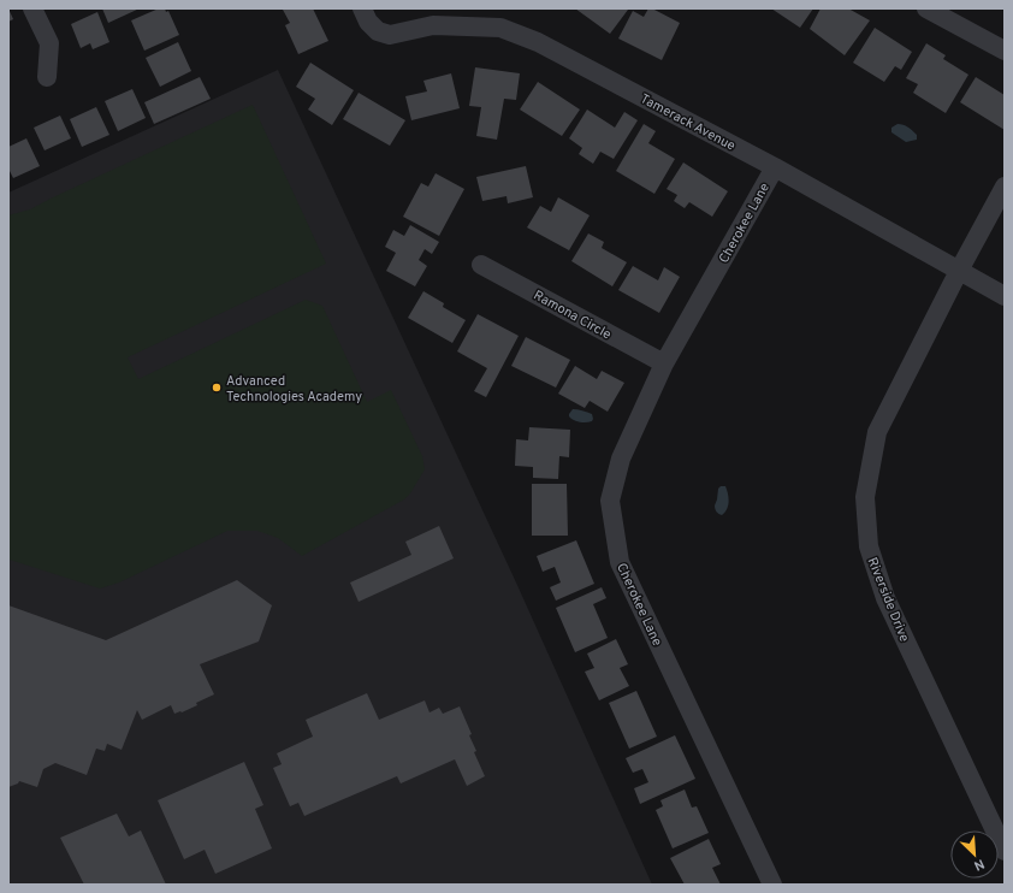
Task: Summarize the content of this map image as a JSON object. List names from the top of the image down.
{
  "streets": {
    "street": [
      "Tamerack Avenue",
      "Cherokee Lane",
      "Ramona Circle",
      "Riverside Drive"
    ]
  },
  "crossings": [
    ["Tamerack Avenue", "Cherokee Lane"],
    ["Tamerack Avenue", "Riverside Drive"],
    ["Cherokee Lane", "Ramona Circle"]
  ],
  "places": ["Advanced Technologies Academy"],
  "north": "bottom right"
}
